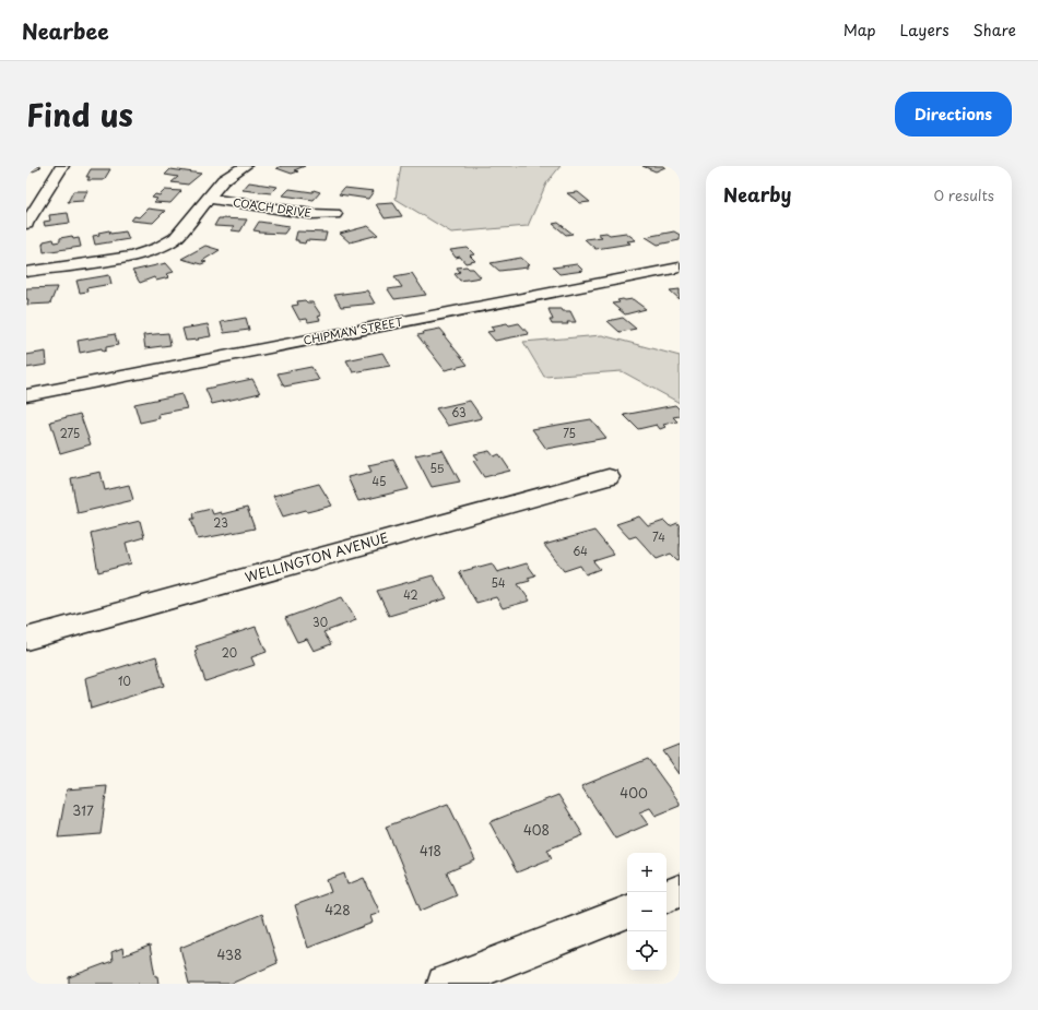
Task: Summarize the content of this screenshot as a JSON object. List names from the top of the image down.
{
  "streets": {
    "street": ["COACH DRIVE", "CHIPMAN STREET", "WELLINGTON AVENUE"]
  },
  "house_numbers": [
    "63",
    "275",
    "75",
    "55",
    "45",
    "23",
    "74",
    "64",
    "54",
    "42",
    "30",
    "20",
    "10",
    "400",
    "317",
    "408",
    "418",
    "428",
    "438"
  ],
  "page": {
    "header": "Nearbee",
    "nav": ["Map", "Layers", "Share"],
    "title": "Find us",
    "buttons": "Directions",
    "heading": ["Nearby", "0 results"],
    "map_buttons": ["+", "−"]
  }
}
